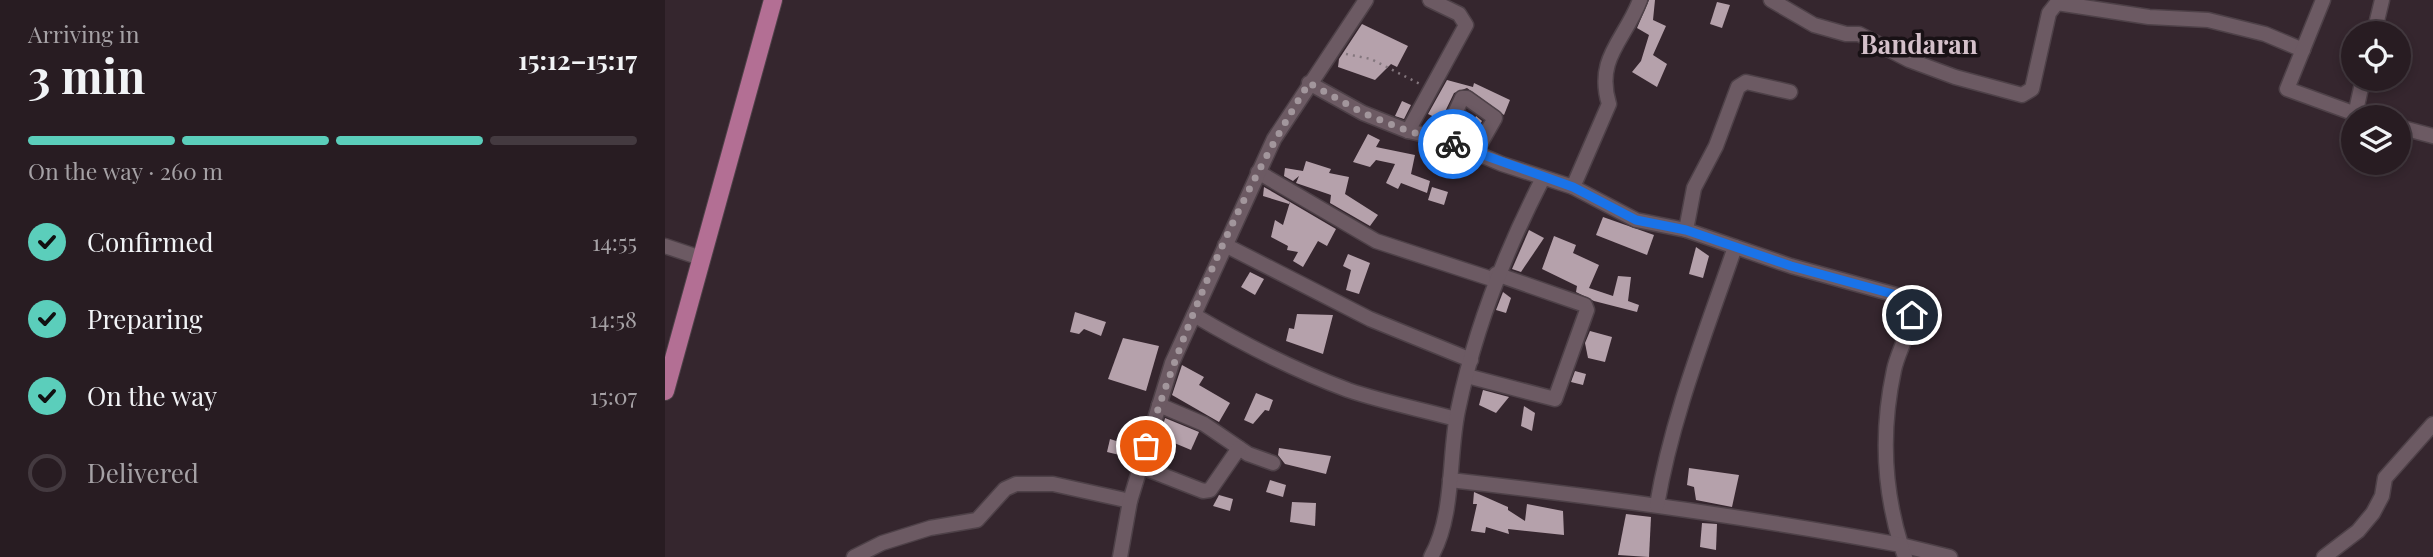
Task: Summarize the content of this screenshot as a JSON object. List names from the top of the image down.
{
  "districts": ["Bandaran"],
  "page": {
    "heading": ["3 min", "Arriving in", "15:12–15:17"],
    "bar": "On the way · 260 m",
    "list": [
      ["Confirmed", "14:55"],
      ["Preparing", "14:58"],
      ["On the way", "15:07"],
      "Delivered"
    ]
  }
}
